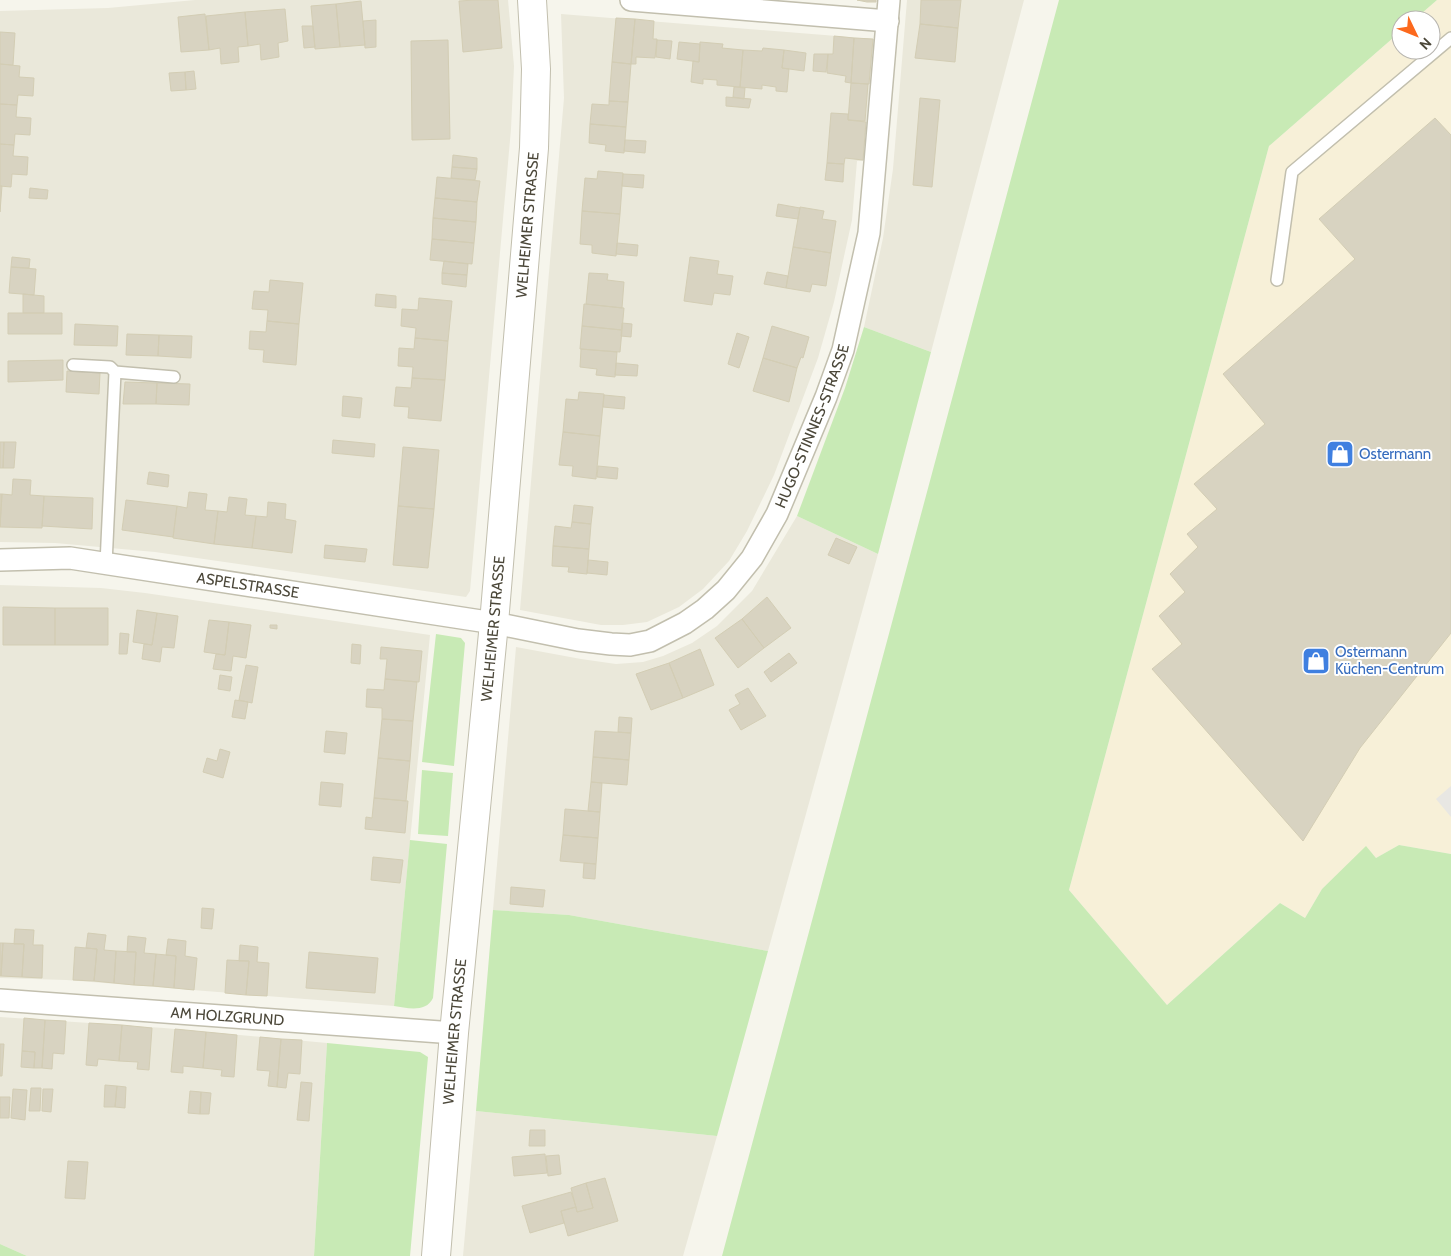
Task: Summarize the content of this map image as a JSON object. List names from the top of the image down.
{
  "streets": {
    "street": [
      "WELHEIMER STRASSE",
      "HUGO-STINNES-STRASSE",
      "ASPELSTRASSE",
      "AM HOLZGRUND"
    ]
  },
  "crossings": [
    ["WELHEIMER STRASSE", "HUGO-STINNES-STRASSE"],
    ["WELHEIMER STRASSE", "ASPELSTRASSE"],
    ["WELHEIMER STRASSE", "AM HOLZGRUND"],
    ["HUGO-STINNES-STRASSE", "ASPELSTRASSE"]
  ],
  "places": {
    "shop": ["Ostermann", "Ostermann Küchen-Centrum"]
  },
  "north": "bottom right"
}
